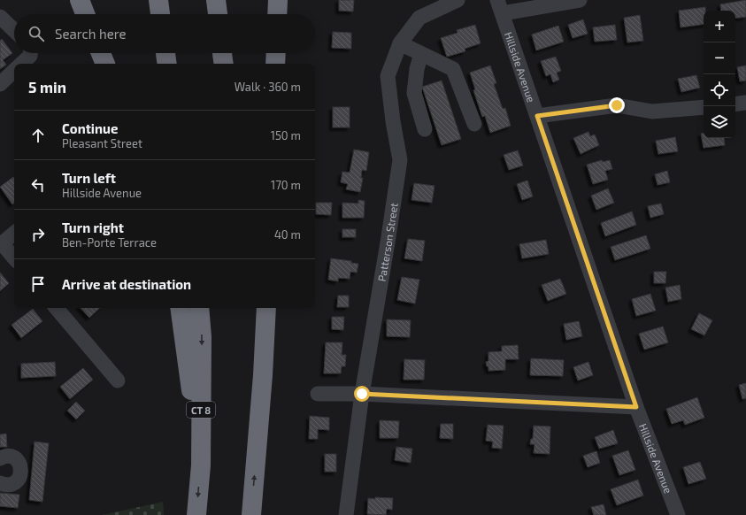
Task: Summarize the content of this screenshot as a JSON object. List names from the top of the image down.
{
  "streets": {
    "highway": ["CT 8"],
    "street": ["Hillside Avenue", "Patterson Street"]
  },
  "page": {
    "map_buttons": ["+", "−"],
    "search": "Search here",
    "heading": ["5 min", "Walk · 360 m"],
    "list": [
      ["Continue", "Pleasant Street", "150 m"],
      ["Turn left", "Hillside Avenue", "170 m"],
      ["Turn right", "Ben-Porte Terrace", "40 m"],
      "Arrive at destination"
    ]
  }
}
